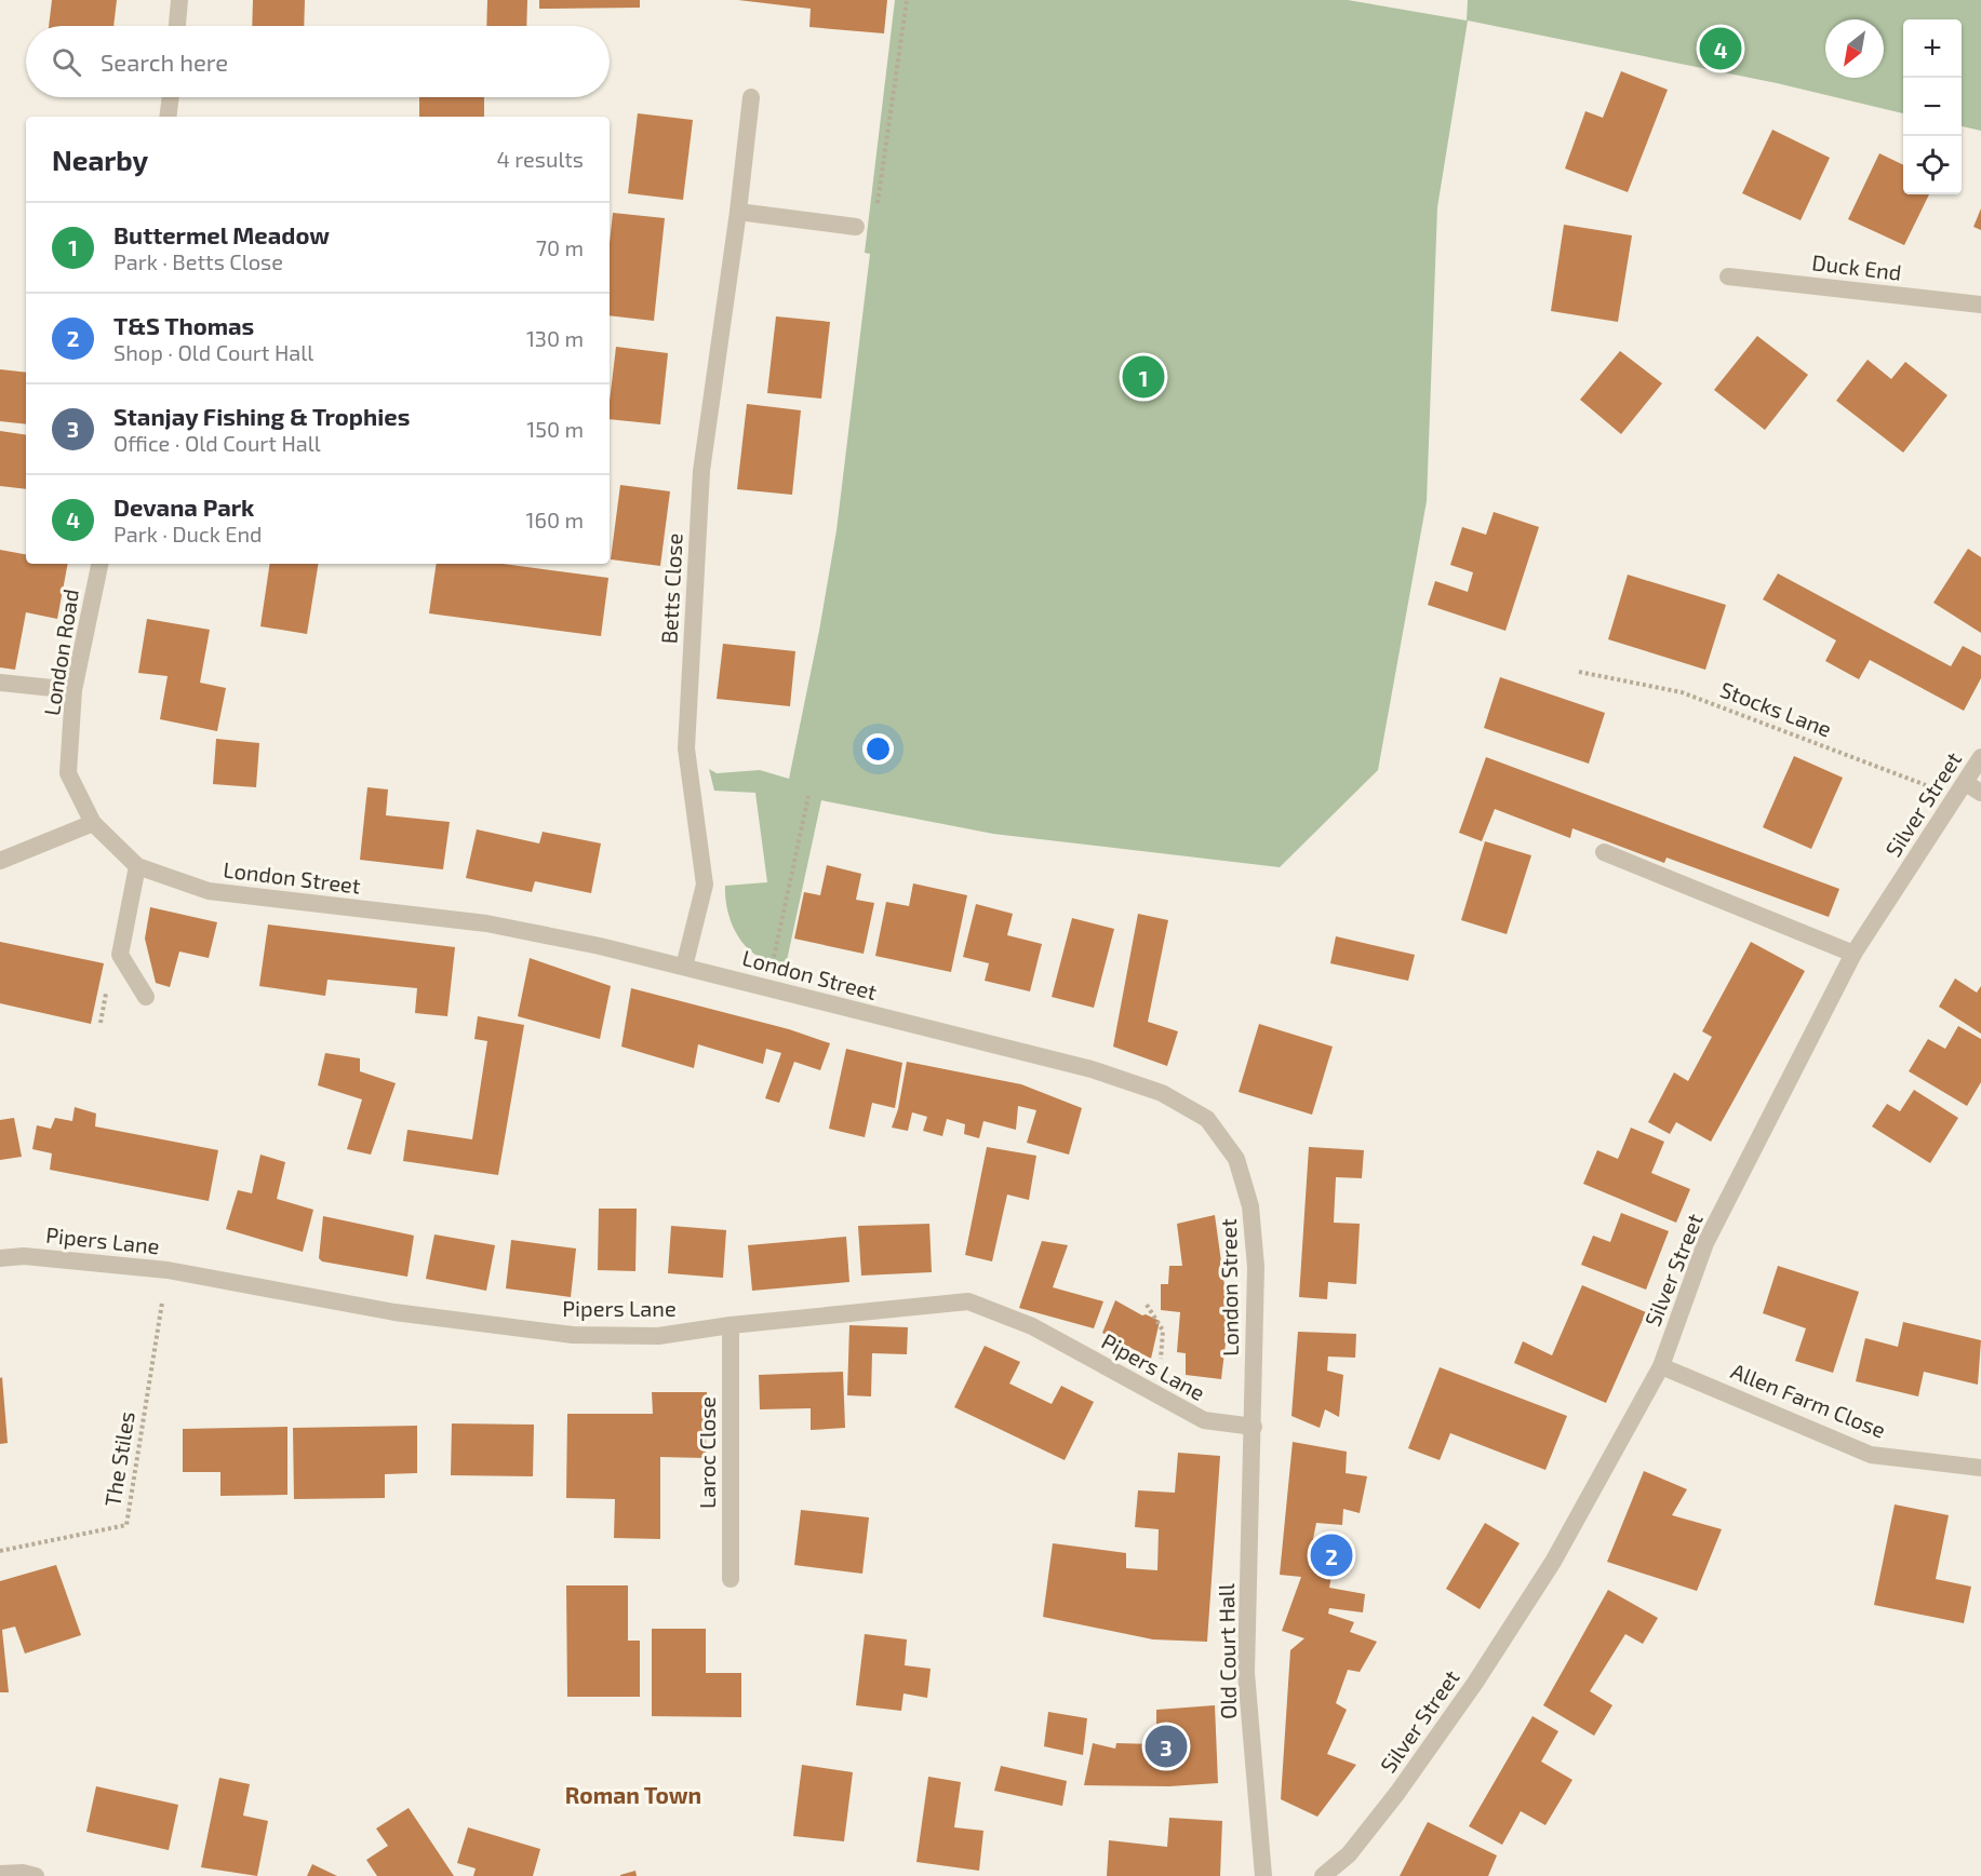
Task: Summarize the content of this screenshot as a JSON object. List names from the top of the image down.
{
  "streets": {
    "street": [
      "Duck End",
      "Betts Close",
      "London Road",
      "Silver Street",
      "London Street",
      "Pipers Lane",
      "Allen Farm Close",
      "Laroc Close",
      "Old Court Hall"
    ],
    "path": ["Stocks Lane", "The Stiles"]
  },
  "crossings": [
    ["Betts Close", "London Street"],
    ["London Road", "London Street"],
    ["Stocks Lane", "Silver Street"],
    ["Silver Street", "Allen Farm Close"],
    ["London Street", "Pipers Lane"],
    ["London Street", "Old Court Hall"],
    ["Pipers Lane", "Laroc Close"],
    ["Pipers Lane", "The Stiles"],
    ["Pipers Lane", "Old Court Hall"]
  ],
  "districts": ["Roman Town"],
  "north": "bottom left",
  "page": {
    "map_buttons": ["+", "−"],
    "pins": [
      "4",
      "1",
      "2",
      "3"
    ],
    "search": "Search here",
    "heading": ["Nearby", "4 results"],
    "list": [
      {
        "mark": "1",
        "name": "Buttermel Meadow",
        "note": "Park · Betts Close",
        "value": "70 m"
      },
      {
        "mark": "2",
        "name": "T&S Thomas",
        "note": "Shop · Old Court Hall",
        "value": "130 m"
      },
      {
        "mark": "3",
        "name": "Stanjay Fishing & Trophies",
        "note": "Office · Old Court Hall",
        "value": "150 m"
      },
      {
        "mark": "4",
        "name": "Devana Park",
        "note": "Park · Duck End",
        "value": "160 m"
      }
    ]
  }
}
